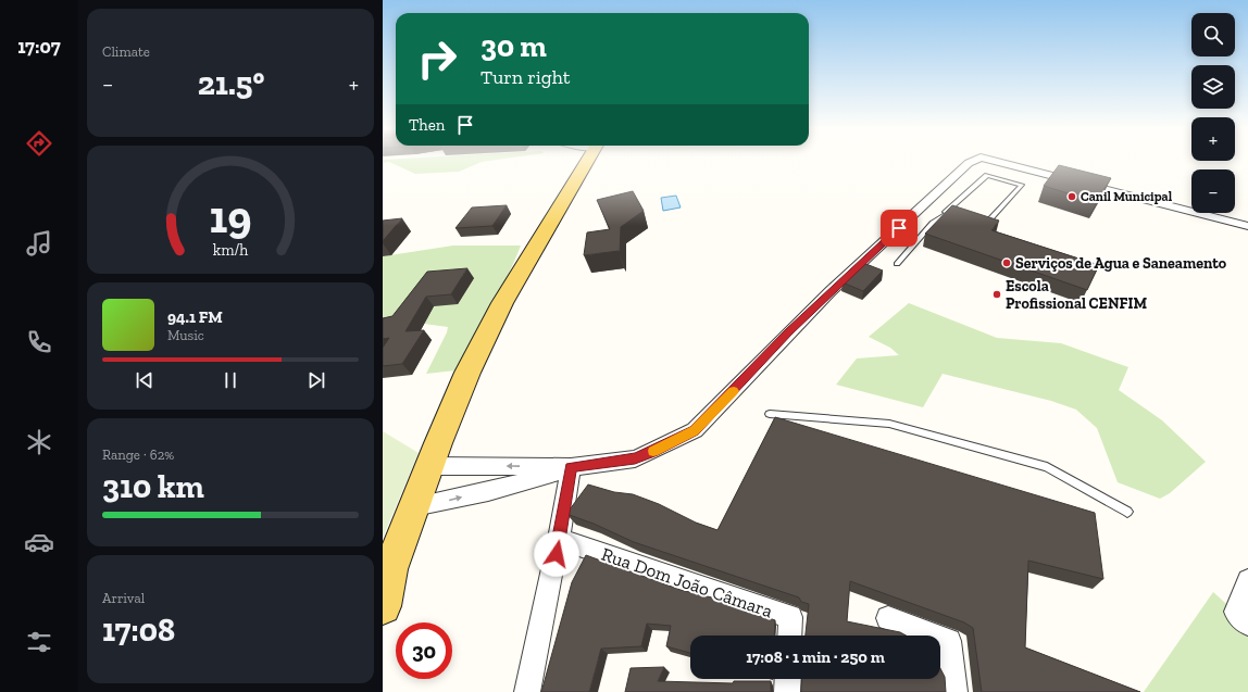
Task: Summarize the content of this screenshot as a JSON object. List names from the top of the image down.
{
  "streets": {
    "street": ["Rua Dom João Câmara"]
  },
  "places": ["Canil Municipal", "Serviços de Agua e Saneamento", "Escola Profissional CENFIM"],
  "page": {
    "tabs": "17:07",
    "tile": [
      "Climate",
      ["Range · 62%", "310 km"],
      ["Arrival", "17:08"]
    ],
    "map_buttons": ["+", "−"],
    "turn": ["30 m", "Turn right"],
    "heat": ["−", "21.5°", "+"],
    "then": "Then",
    "song": ["94.1 FM", "Music"],
    "limit": "30",
    "trip": "17:08 · 1 min · 250 m",
    "gauge": ["19", "km/h"]
  }
}
